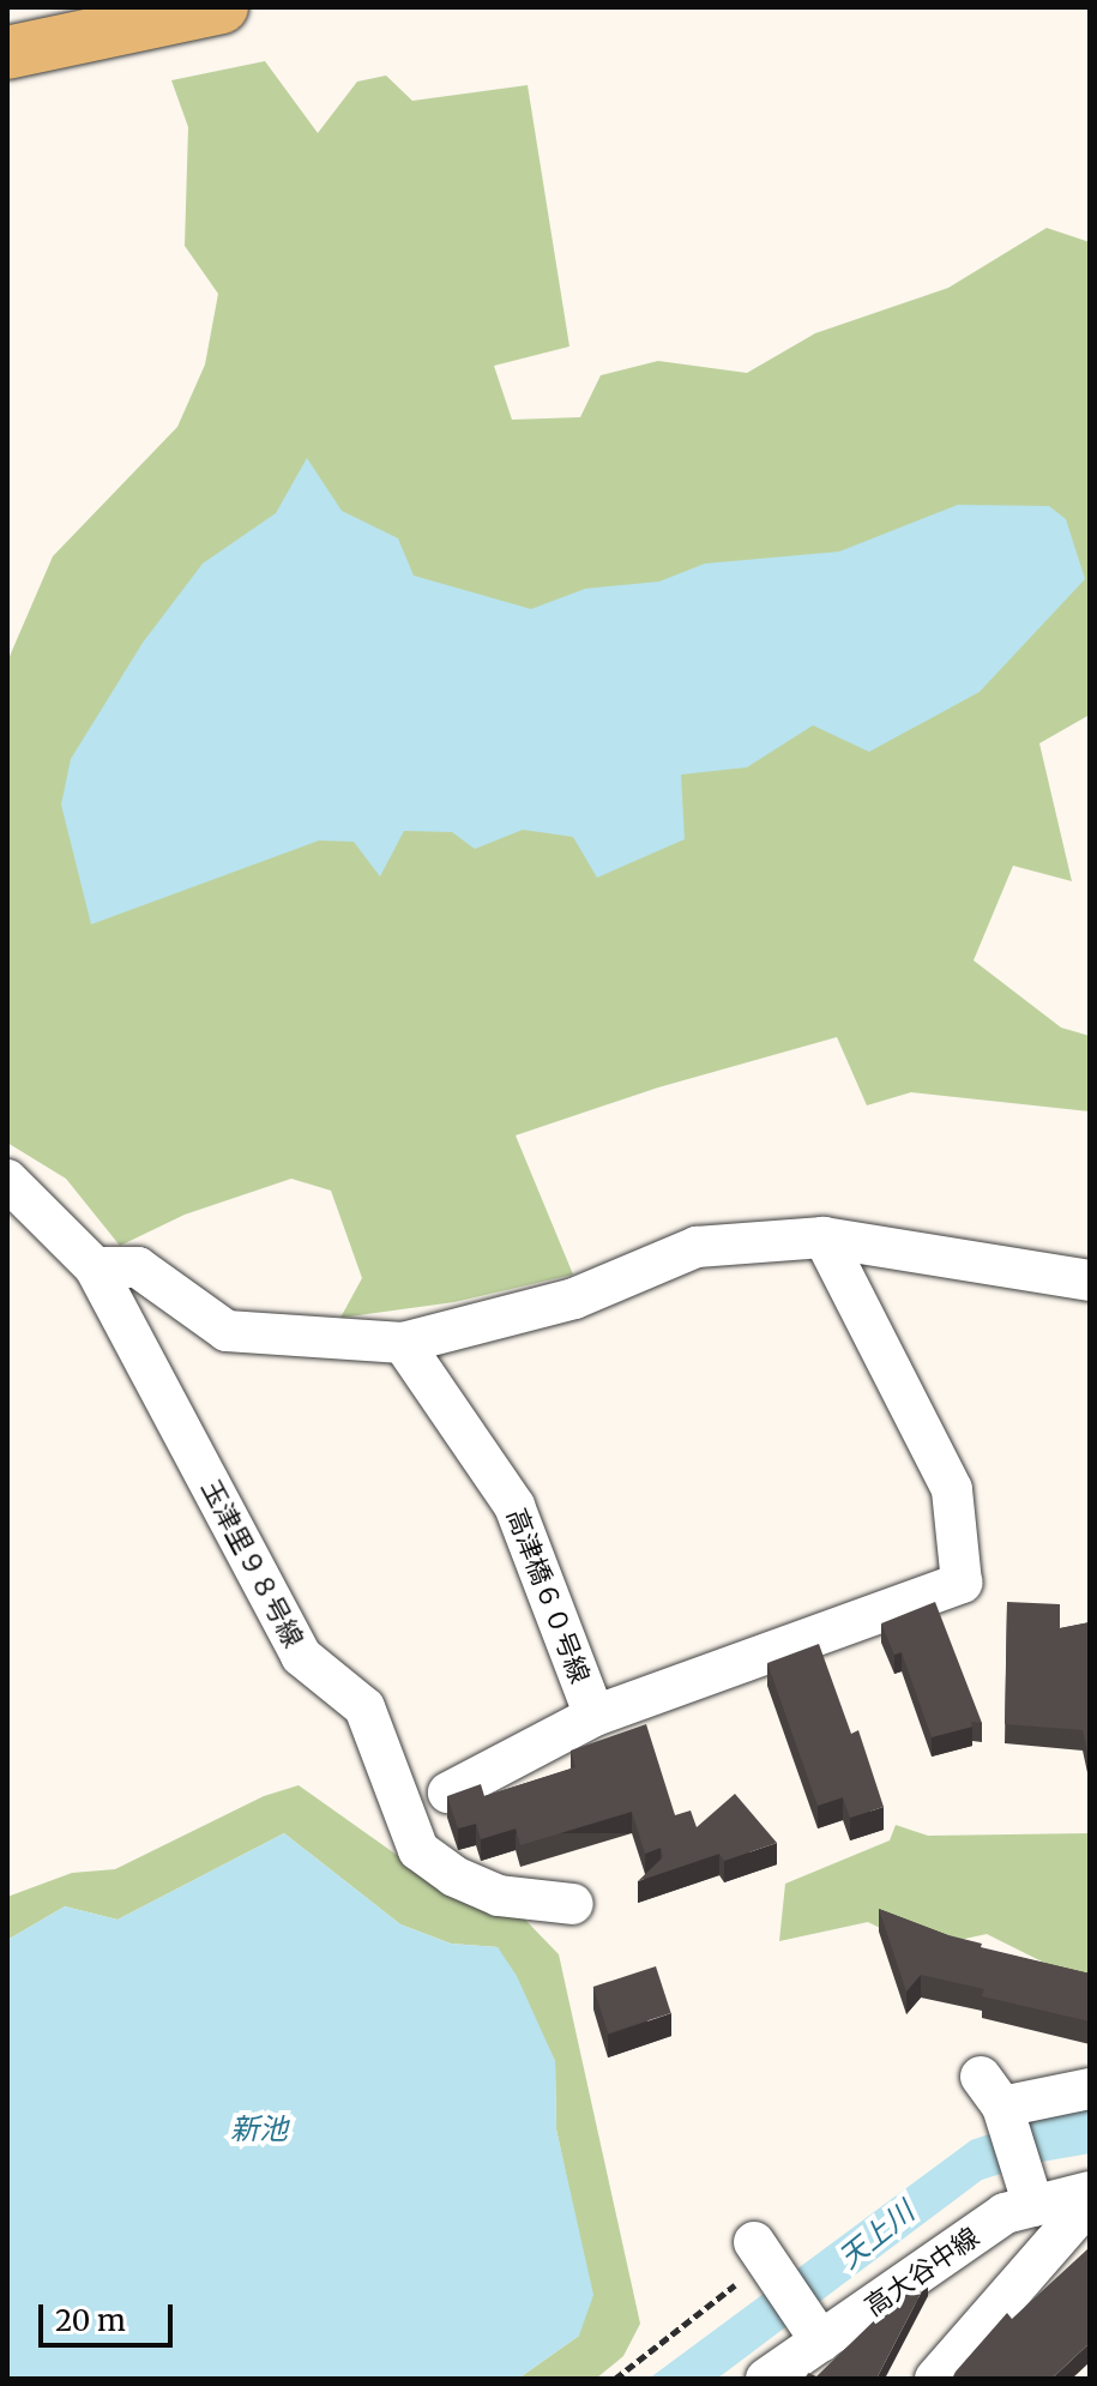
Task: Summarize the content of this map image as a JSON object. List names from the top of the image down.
{
  "streets": {
    "street": ["玉津里９８号線", "高津橋６０号線", "高大谷中線"]
  },
  "water": ["新池", "天上川"],
  "scale_bar": "20 m"
}
